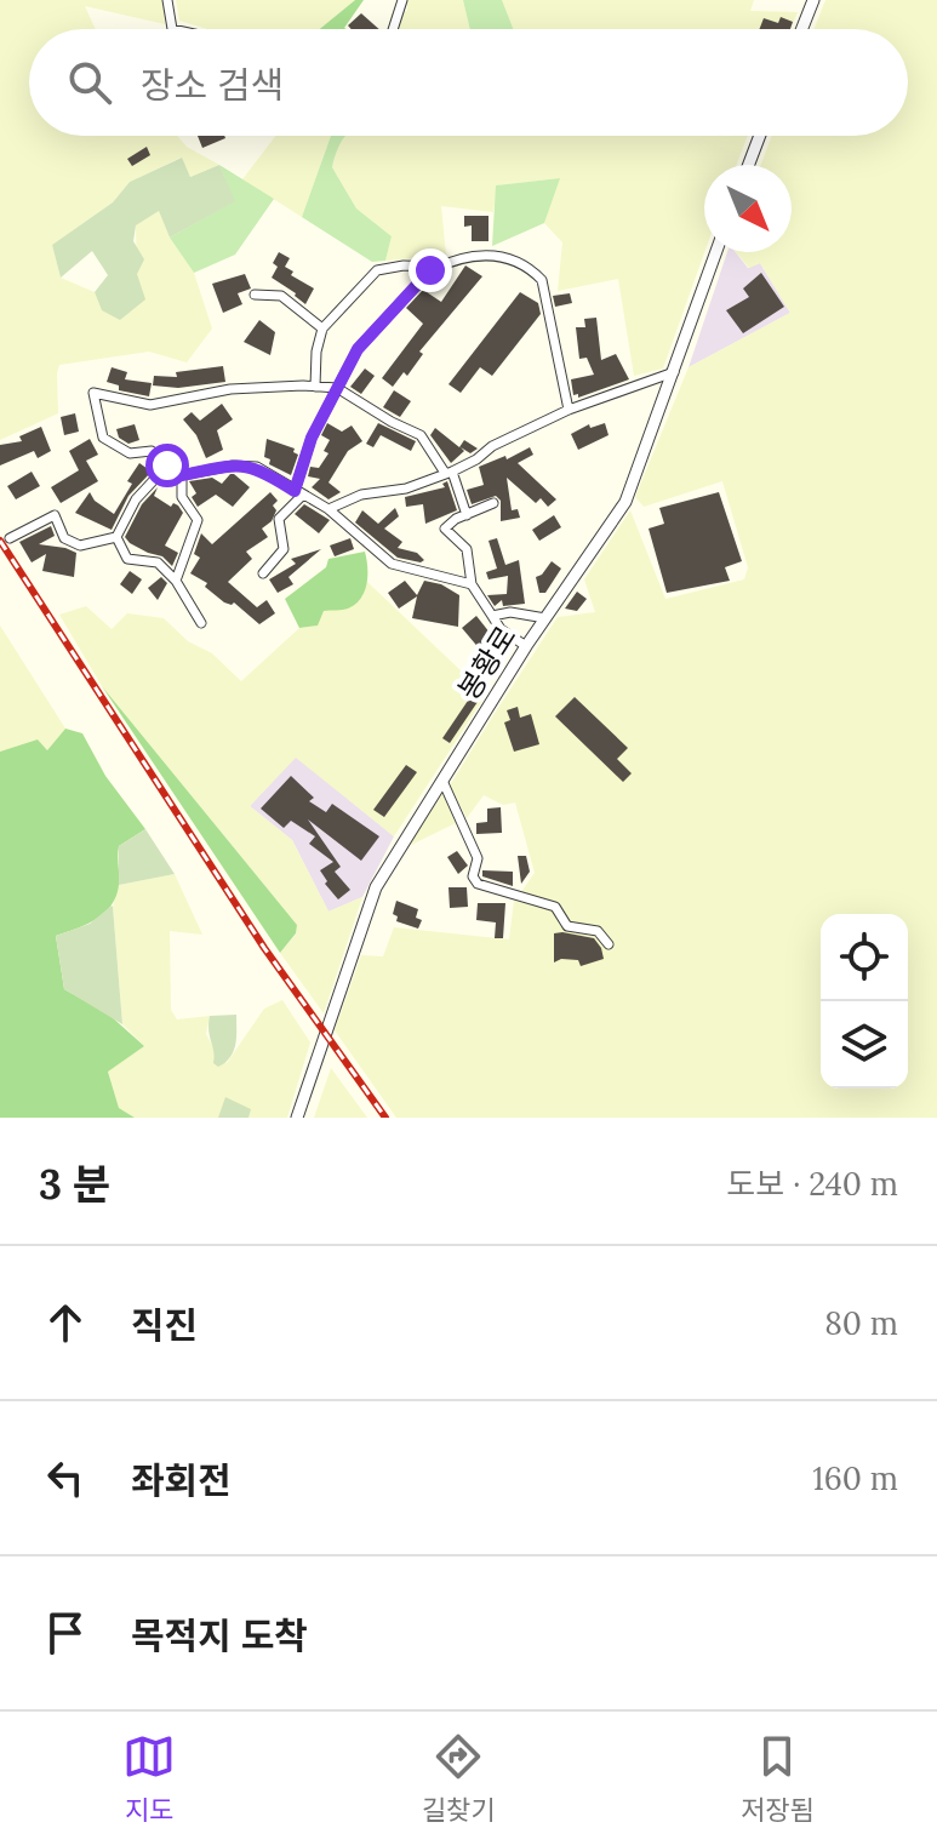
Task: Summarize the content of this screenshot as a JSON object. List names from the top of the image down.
{
  "streets": {
    "street": ["봉황로"]
  },
  "north": "bottom right",
  "page": {
    "search": "장소 검색",
    "heading": ["3 분", "도보 · 240 m"],
    "list": [
      ["직진", "80 m"],
      ["좌회전", "160 m"],
      "목적지 도착"
    ],
    "nav": ["지도", "길찾기", "저장됨"]
  }
}
